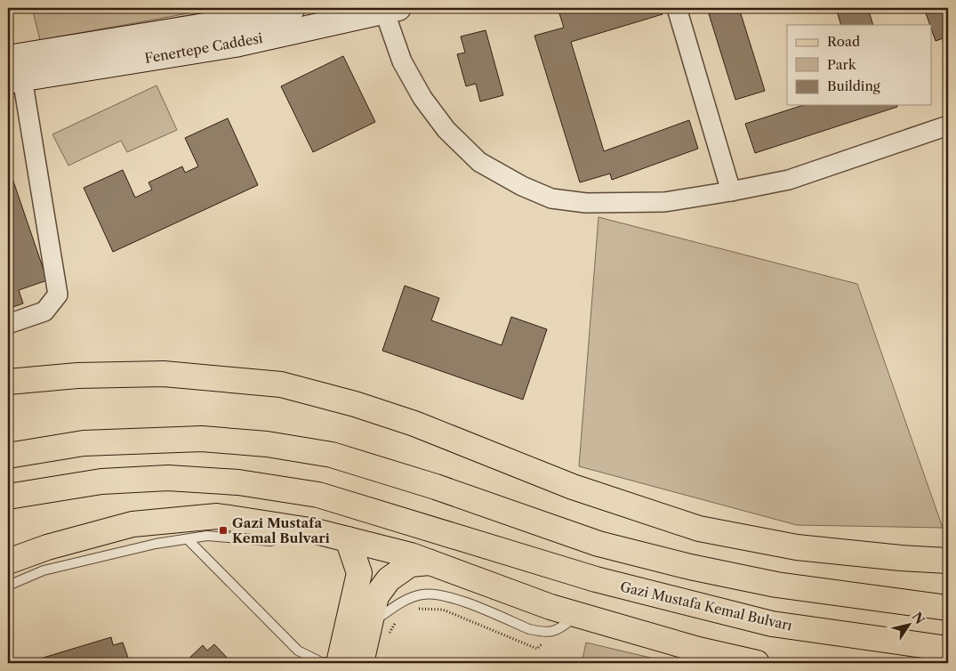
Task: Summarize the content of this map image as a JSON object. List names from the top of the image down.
{
  "streets": {
    "main road": ["Gazi Mustafa Kemal Bulvarı"],
    "street": ["Fenertepe Caddesi"]
  },
  "places": {
    "transit": ["Gazi Mustafa Kemal Bulvari"]
  },
  "legend": ["Road", "Park", "Building"],
  "north": "top right"
}
